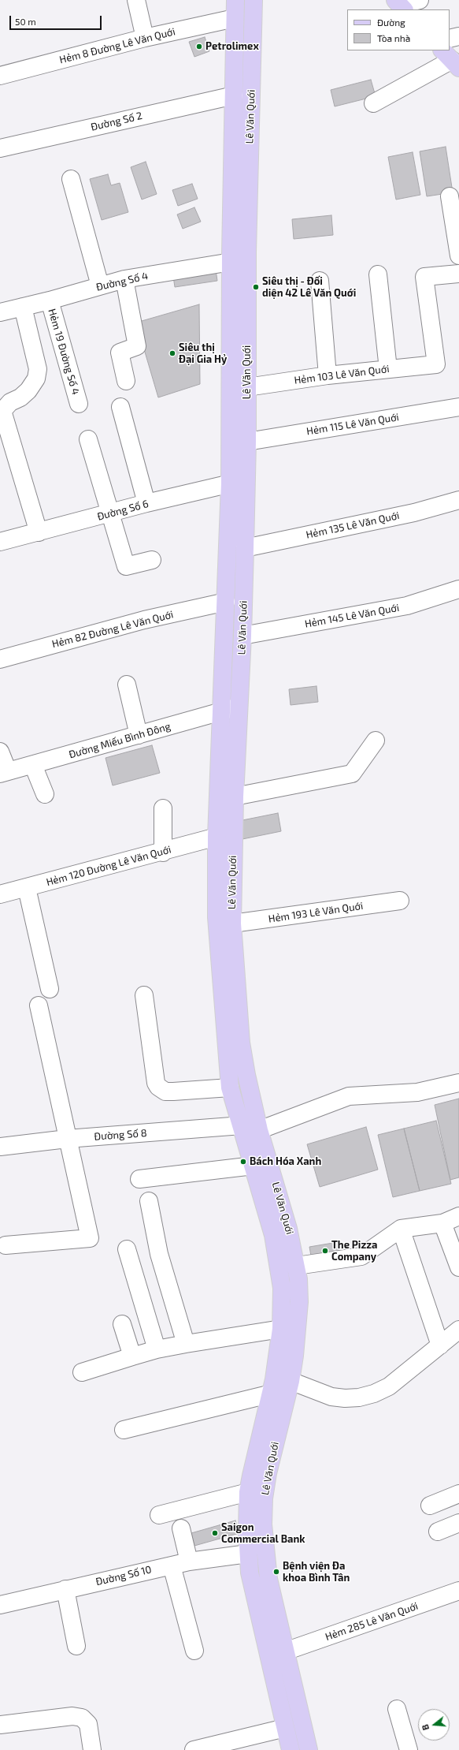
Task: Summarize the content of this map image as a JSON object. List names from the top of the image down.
{
  "streets": {
    "main road": ["Lê Văn Quới"],
    "street": [
      "Hẻm 8 Đường Lê Văn Quới",
      "Đường Số 2",
      "Đường Số 4",
      "Hẻm 19 Đường Số 4",
      "Hẻm 103 Lê Văn Quới",
      "Hẻm 115 Lê Văn Quới",
      "Đường Số 6",
      "Hẻm 135 Lê Văn Quới",
      "Hẻm 145 Lê Văn Quới",
      "Hẻm 82 Đường Lê Văn Quới",
      "Đường Miếu Bình Đông",
      "Hẻm 120 Đường Lê Văn Quới",
      "Hẻm 193 Lê Văn Quới",
      "Đường Số 8",
      "Đường Số 10",
      "Hẻm 285 Lê Văn Quới"
    ]
  },
  "crossings": [
    ["Hẻm 8 Đường Lê Văn Quới", "Lê Văn Quới"],
    ["Lê Văn Quới", "Đường Số 2"],
    ["Lê Văn Quới", "Đường Số 4"],
    ["Lê Văn Quới", "Hẻm 103 Lê Văn Quới"],
    ["Lê Văn Quới", "Hẻm 115 Lê Văn Quới"],
    ["Lê Văn Quới", "Đường Số 6"],
    ["Lê Văn Quới", "Hẻm 135 Lê Văn Quới"],
    ["Lê Văn Quới", "Hẻm 145 Lê Văn Quới"],
    ["Lê Văn Quới", "Hẻm 82 Đường Lê Văn Quới"],
    ["Lê Văn Quới", "Đường Miếu Bình Đông"],
    ["Lê Văn Quới", "Hẻm 120 Đường Lê Văn Quới"],
    ["Lê Văn Quới", "Hẻm 193 Lê Văn Quới"],
    ["Lê Văn Quới", "Đường Số 8"],
    ["Lê Văn Quới", "Đường Số 10"],
    ["Lê Văn Quới", "Hẻm 285 Lê Văn Quới"],
    ["Đường Số 4", "Hẻm 19 Đường Số 4"]
  ],
  "places": [
    "Petrolimex",
    "Siêu thị - Đối diện 42 Lê Văn Quới",
    "Siêu thị Đại Gia Hỷ",
    "Bách Hóa Xanh",
    "The Pizza Company",
    "Saigon Commercial Bank",
    "Bệnh viện Đa khoa Bình Tân"
  ],
  "legend": ["Đường", "Tòa nhà"],
  "scale_bar": "50 m",
  "north": "left"
}
